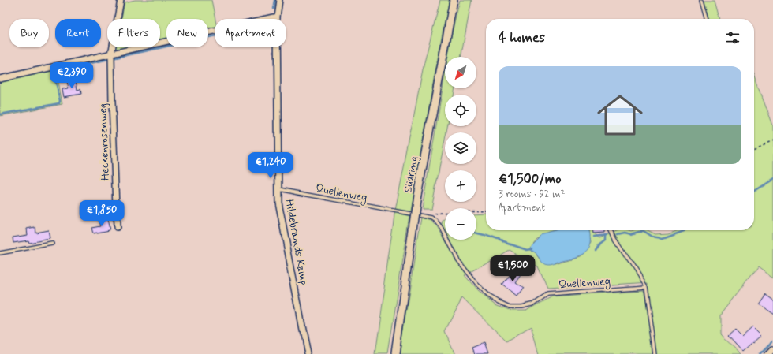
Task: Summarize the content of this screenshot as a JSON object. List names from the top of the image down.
{
  "streets": {
    "main road": ["Südring"],
    "street": ["Heckenrosenweg", "Hildebrands Kamp"],
    "lane": ["Quellenweg"]
  },
  "crossings": [
    ["Quellenweg", "Hildebrands Kamp"]
  ],
  "north": "bottom left",
  "page": {
    "chip": [
      "Buy",
      "Rent",
      "Filters",
      "New",
      "Apartment"
    ],
    "heading": "4 homes",
    "map_buttons": ["+", "−"],
    "list": [
      {
        "name": "€1,500/mo",
        "note": "3 rooms · 92 m² · Apartment"
      }
    ],
    "price": [
      "€2,390",
      "€1,240",
      "€1,850",
      "€1,500"
    ]
  }
}
